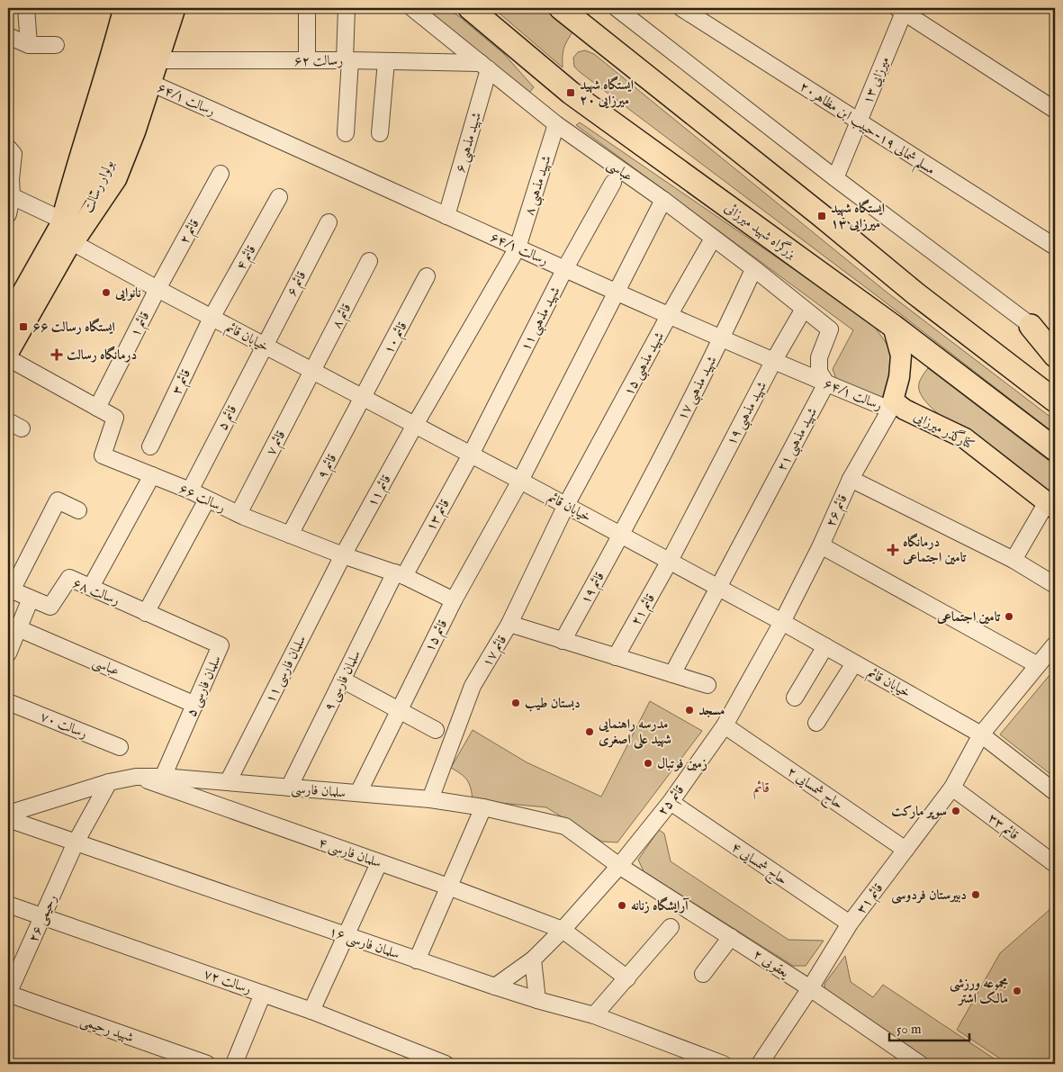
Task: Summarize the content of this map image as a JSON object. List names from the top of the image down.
{
  "streets": {
    "highway": ["بزرگراه شهید میرزائی"],
    "main road": ["بولوار رسالت", "کنارگذر میرزایی"],
    "street": [
      "رسالت ۶۲",
      "میرزایی ۱۳",
      "رسالت ۶۴/۱",
      "مسلم شمالی ۱۹-حبیب ابن مظاهر۲۰",
      "شهید مذهبی ۶",
      "عباسی",
      "شهید مذهبی ۸",
      "قائم ۲",
      "قائم ۴",
      "قائم ۶",
      "قائم ۸",
      "شهید مذهبی ۱۱",
      "قائم ۱",
      "خیابان قائم",
      "قائم ۱۰",
      "شهید مذهبی ۱۵",
      "قائم ۳",
      "شهید مذهبی ۱۷",
      "شهید مذهبی ۱۹",
      "قائم ۵",
      "شهید مذهبی ۲۱",
      "قائم ۷",
      "قائم ۹",
      "قائم ۱۱",
      "رسالت ۶۶",
      "قائم ۲۶",
      "قائم ۱۳",
      "قائم ۱۹",
      "رسالت ۶۸",
      "قائم ۲۱",
      "قائم ۱۵",
      "قائم ۱۷",
      "سلمان فارسی ۱۱",
      "سلمان فارسی ۹",
      "سلمان فارسی ۵",
      "رسالت ۷۰",
      "حاج شمسایی ۲",
      "سلمان فارسی",
      "قائم ۲۵",
      "قائم ۳۳",
      "سلمان فارسی ۴",
      "حاج شمسایی ۴",
      "قائم ۳۱",
      "رحیمی ۲۶",
      "سلمان فارسی ۱۶",
      "یعقوبی ۲",
      "رسالت ۷۲",
      "شهید رحیمی"
    ]
  },
  "crossings": [
    ["رسالت ۶۲", "شهید مذهبی ۶"],
    ["رسالت ۶۲", "عباسی"],
    ["میرزایی ۱۳", "مسلم شمالی ۱۹-حبیب ابن مظاهر۲۰"],
    ["رسالت ۶۴/۱", "شهید مذهبی ۶"],
    ["رسالت ۶۴/۱", "عباسی"],
    ["رسالت ۶۴/۱", "شهید مذهبی ۸"],
    ["رسالت ۶۴/۱", "شهید مذهبی ۱۱"],
    ["رسالت ۶۴/۱", "شهید مذهبی ۱۵"],
    ["رسالت ۶۴/۱", "شهید مذهبی ۱۷"],
    ["رسالت ۶۴/۱", "شهید مذهبی ۱۹"],
    ["رسالت ۶۴/۱", "کنارگذر میرزایی"],
    ["رسالت ۶۴/۱", "شهید مذهبی ۲۱"],
    ["رسالت ۶۴/۱", "قائم ۲۶"],
    ["رسالت ۶۴/۱", "قائم ۱۵"],
    ["شهید مذهبی ۶", "عباسی"],
    ["عباسی", "شهید مذهبی ۸"],
    ["عباسی", "شهید مذهبی ۱۵"],
    ["عباسی", "شهید مذهبی ۱۹"],
    ["عباسی", "شهید مذهبی ۲۱"],
    ["عباسی", "قائم ۱۵"],
    ["عباسی", "سلمان فارسی ۵"],
    ["شهید مذهبی ۸", "قائم ۱۱"],
    ["بولوار رسالت", "خیابان قائم"],
    ["قائم ۲", "قائم ۱"],
    ["قائم ۲", "خیابان قائم"],
    ["قائم ۴", "خیابان قائم"],
    ["قائم ۴", "قائم ۳"],
    ["قائم ۶", "خیابان قائم"],
    ["قائم ۶", "قائم ۵"],
    ["قائم ۸", "خیابان قائم"],
    ["قائم ۸", "قائم ۷"],
    ["شهید مذهبی ۱۱", "خیابان قائم"],
    ["شهید مذهبی ۱۱", "قائم ۱۳"],
    ["قائم ۱", "خیابان قائم"],
    ["قائم ۱", "رسالت ۶۶"],
    ["خیابان قائم", "قائم ۱۰"],
    ["خیابان قائم", "شهید مذهبی ۱۵"],
    ["خیابان قائم", "قائم ۳"],
    ["خیابان قائم", "شهید مذهبی ۱۷"],
    ["خیابان قائم", "شهید مذهبی ۱۹"],
    ["خیابان قائم", "قائم ۵"],
    ["خیابان قائم", "شهید مذهبی ۲۱"],
    ["خیابان قائم", "قائم ۷"],
    ["خیابان قائم", "قائم ۹"],
    ["خیابان قائم", "قائم ۱۱"],
    ["خیابان قائم", "قائم ۲۶"],
    ["خیابان قائم", "قائم ۱۳"],
    ["خیابان قائم", "قائم ۱۹"],
    ["خیابان قائم", "قائم ۲۱"],
    ["خیابان قائم", "قائم ۱۵"],
    ["خیابان قائم", "قائم ۱۷"],
    ["خیابان قائم", "قائم ۲۵"],
    ["خیابان قائم", "قائم ۳۱"],
    ["قائم ۱۰", "قائم ۹"],
    ["شهید مذهبی ۱۵", "قائم ۱۷"],
    ["شهید مذهبی ۱۷", "قائم ۱۹"],
    ["شهید مذهبی ۱۹", "قائم ۲۱"],
    ["قائم ۵", "رسالت ۶۶"],
    ["کنارگذر میرزایی", "قائم ۲۶"],
    ["قائم ۷", "رسالت ۶۶"],
    ["قائم ۹", "رسالت ۶۶"],
    ["قائم ۱۱", "رسالت ۶۶"],
    ["قائم ۱۱", "سلمان فارسی ۱۱"],
    ["رسالت ۶۶", "قائم ۱۳"],
    ["رسالت ۶۶", "قائم ۱۵"],
    ["رسالت ۶۶", "سلمان فارسی ۱۱"],
    ["رسالت ۶۶", "سلمان فارسی ۹"],
    ["قائم ۲۶", "قائم ۲۵"],
    ["قائم ۱۳", "سلمان فارسی ۹"],
    ["رسالت ۶۸", "سلمان فارسی ۵"],
    ["قائم ۱۵", "سلمان فارسی"],
    ["قائم ۱۷", "سلمان فارسی"],
    ["سلمان فارسی ۱۱", "سلمان فارسی"],
    ["سلمان فارسی ۹", "سلمان فارسی"],
    ["سلمان فارسی ۵", "سلمان فارسی"],
    ["حاج شمسایی ۲", "قائم ۲۵"],
    ["حاج شمسایی ۲", "قائم ۳۱"],
    ["سلمان فارسی", "قائم ۲۵"],
    ["سلمان فارسی", "سلمان فارسی ۴"],
    ["سلمان فارسی", "رحیمی ۲۶"],
    ["سلمان فارسی", "یعقوبی ۲"],
    ["قائم ۲۵", "سلمان فارسی ۴"],
    ["قائم ۲۵", "حاج شمسایی ۴"],
    ["قائم ۲۵", "سلمان فارسی ۱۶"],
    ["قائم ۲۵", "یعقوبی ۲"],
    ["قائم ۳۳", "قائم ۳۱"],
    ["حاج شمسایی ۴", "قائم ۳۱"],
    ["قائم ۳۱", "یعقوبی ۲"],
    ["رحیمی ۲۶", "سلمان فارسی ۱۶"],
    ["رحیمی ۲۶", "رسالت ۷۲"],
    ["رحیمی ۲۶", "شهید رحیمی"]
  ],
  "districts": ["قائم"],
  "places": {
    "transit": ["ایستگاه شهید میرزایی ۲۰", "ایستگاه شهید میرزایی ۱۳", "ایستگاه رسالت ۶۶"],
    "other": [
      "نانوایی",
      "تامین اجتماعی",
      "دبستان طیب",
      "مسجد",
      "مدرسه راهنمایی شهید علی اصغری",
      "زمین فوتبال",
      "سوپر مارکت",
      "دبیرستان فردوسی",
      "آرایشگاه زنانه",
      "مجموعه ورزشی مالک اشتر"
    ],
    "health": ["درمانگاه رسالت", "درمانگاه تامین اجتماعی"]
  },
  "scale_bar": "50 m"
}
